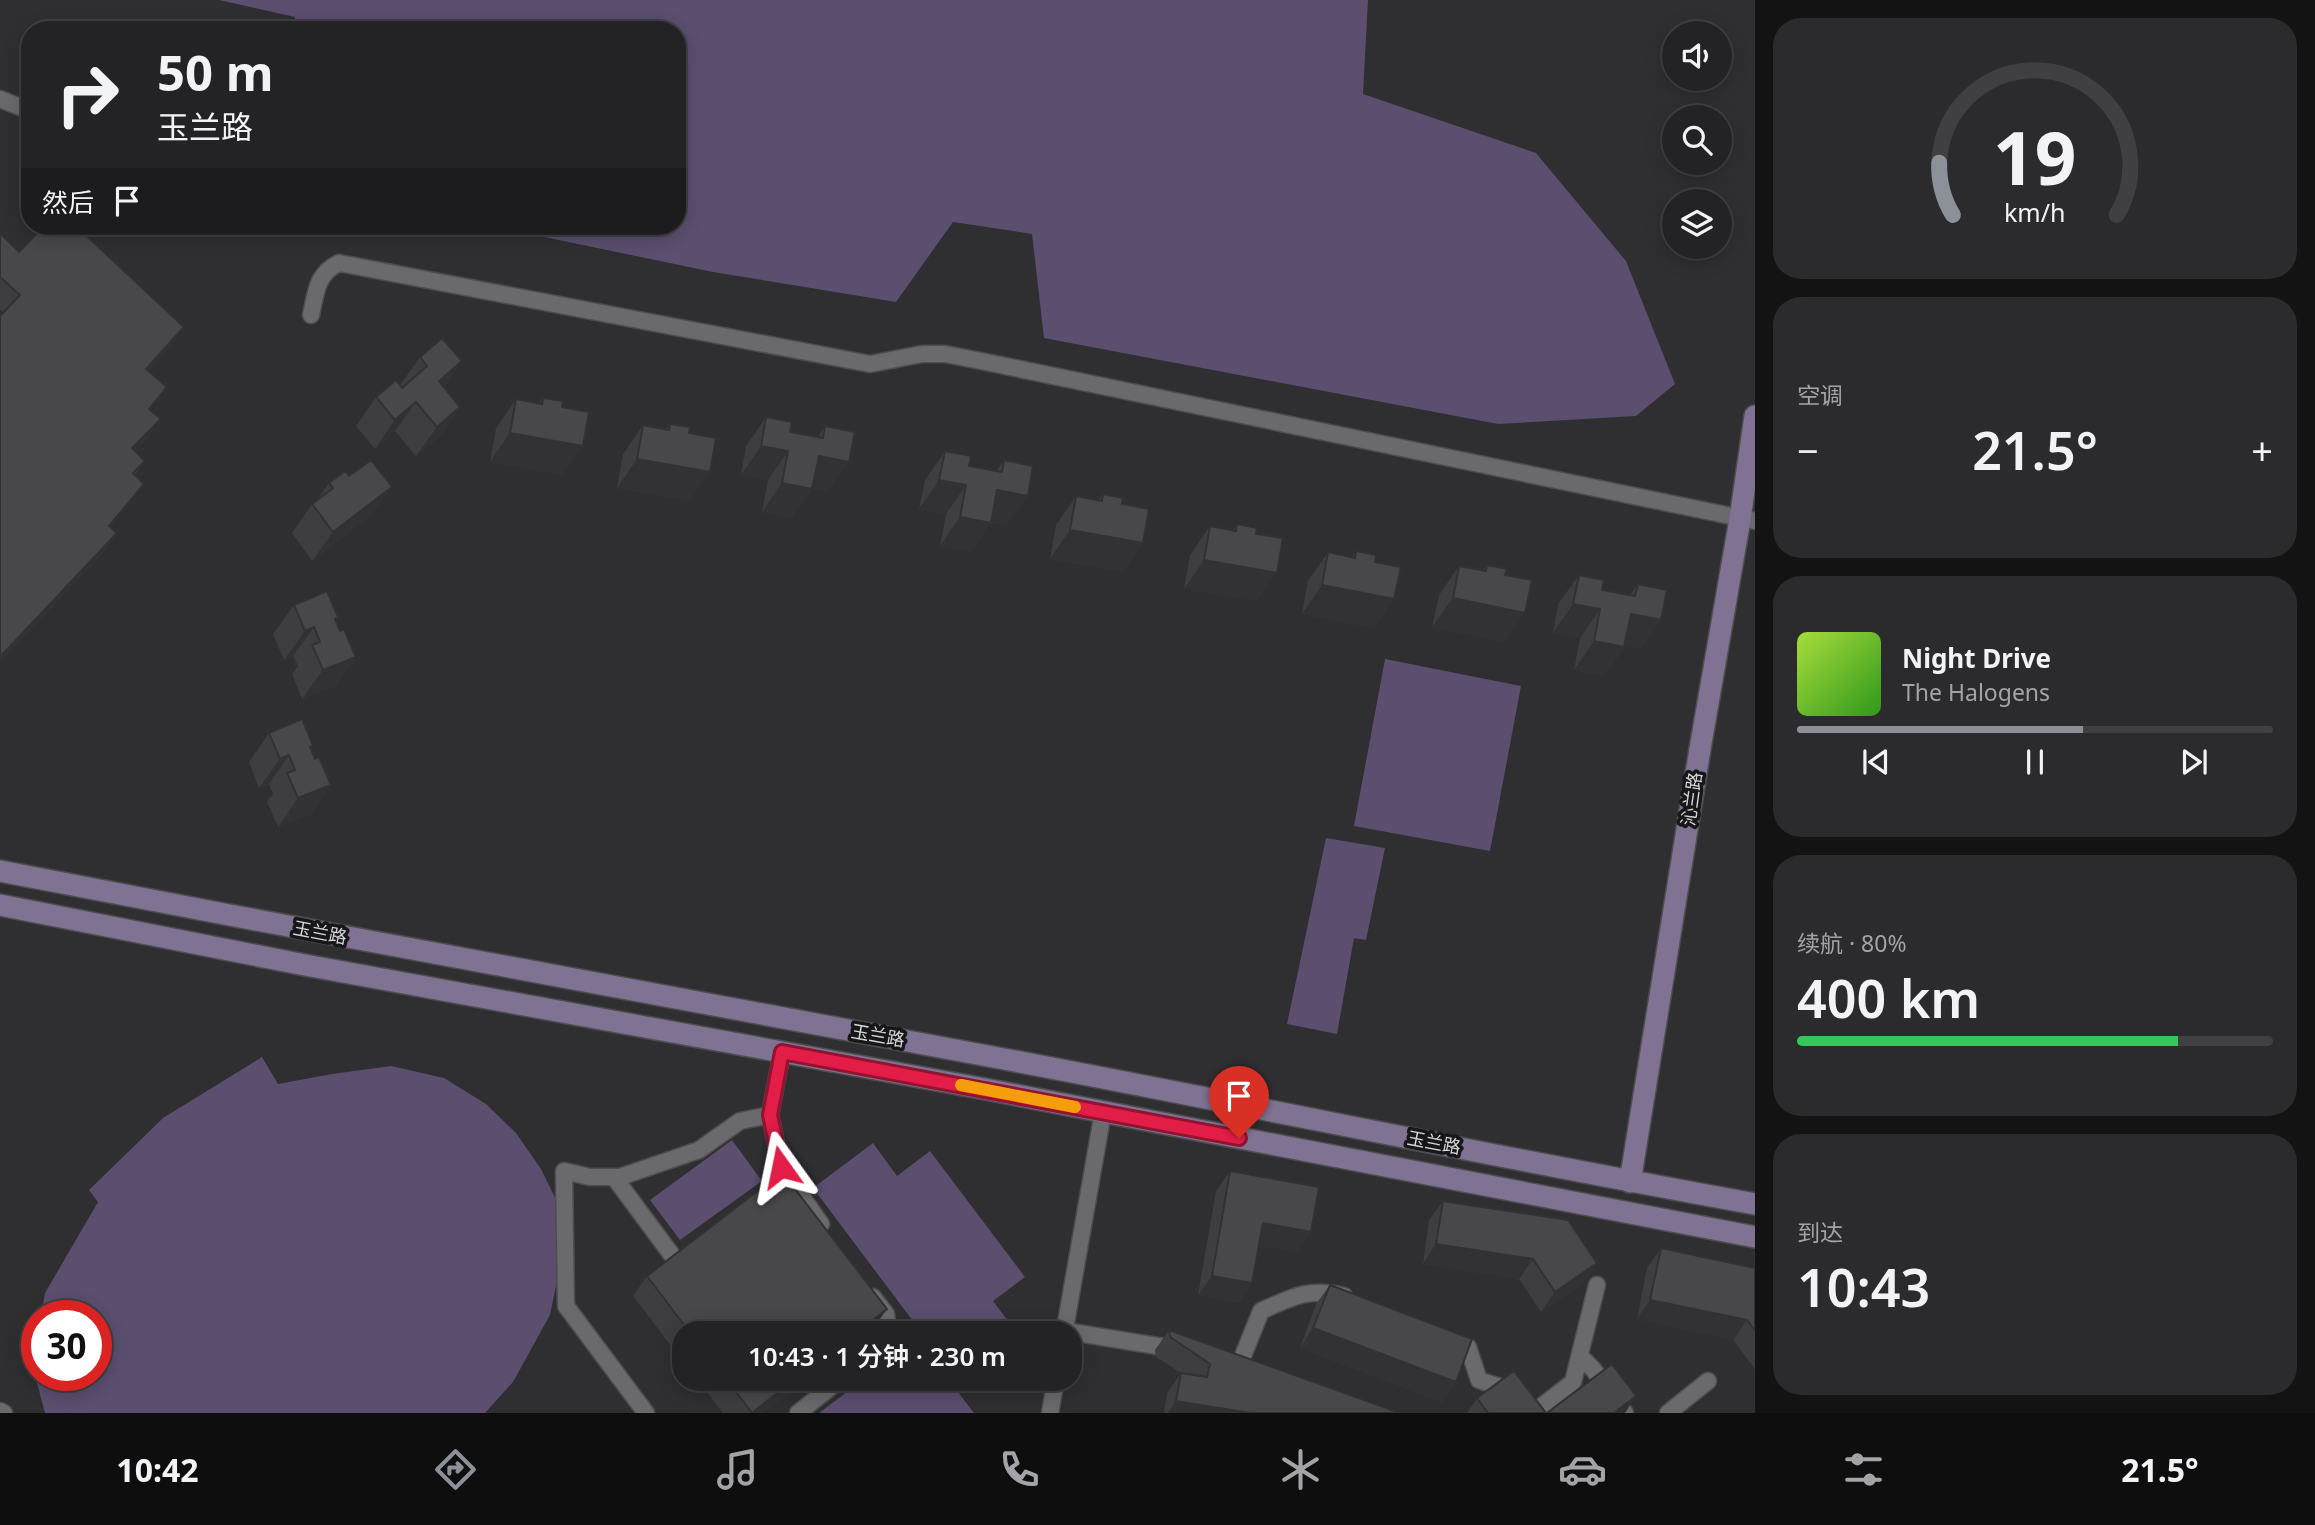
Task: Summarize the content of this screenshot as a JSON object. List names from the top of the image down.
{
  "streets": {
    "street": ["沁兰路", "玉兰路"]
  },
  "crossings": [
    ["沁兰路", "玉兰路"]
  ],
  "page": {
    "turn": ["50 m", "玉兰路"],
    "then": "然后",
    "tile": [
      "空调",
      ["续航 · 80%", "400 km"],
      ["到达", "10:43"]
    ],
    "heat": ["−", "21.5°", "+"],
    "song": ["Night Drive", "The Halogens"],
    "limit": "30",
    "trip": "10:43 · 1 分钟 · 230 m",
    "tabs": ["10:42", "21.5°"],
    "gauge": ["19", "km/h"]
  }
}
